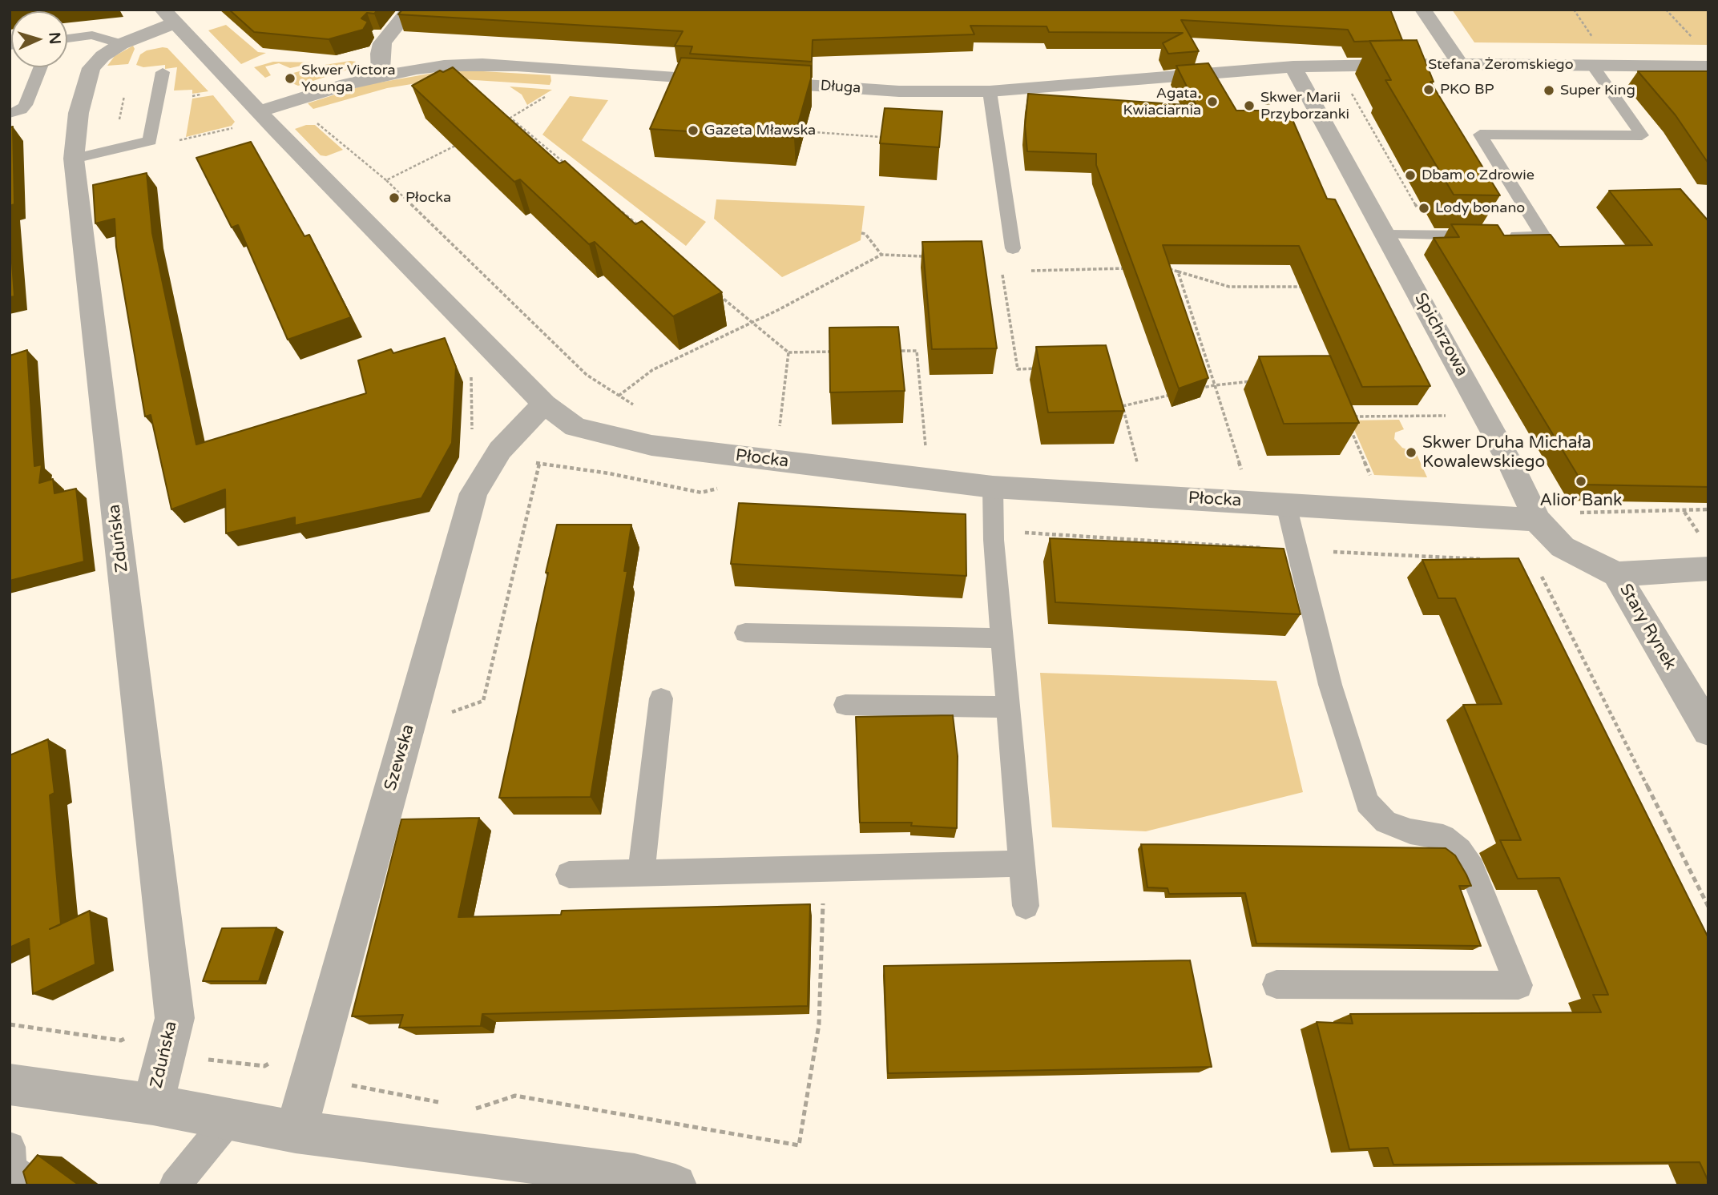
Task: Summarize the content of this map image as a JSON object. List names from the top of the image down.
{
  "streets": {
    "street": [
      "Stefana Żeromskiego",
      "Długa",
      "Spichrzowa",
      "Płocka",
      "Zduńska",
      "Stary Rynek",
      "Szewska"
    ]
  },
  "crossings": [
    ["Stefana Żeromskiego", "Długa"],
    ["Stefana Żeromskiego", "Spichrzowa"],
    ["Długa", "Spichrzowa"],
    ["Spichrzowa", "Płocka"],
    ["Spichrzowa", "Stary Rynek"],
    ["Płocka", "Zduńska"],
    ["Płocka", "Szewska"]
  ],
  "places": [
    "Skwer Victora Younga",
    "PKO BP",
    "Super King",
    "Agata. Kwiaciarnia",
    "Skwer Marii Przyborzanki",
    "Gazeta Mławska",
    "Dbam o Zdrowie",
    "Płocka",
    "Lody bonano",
    "Skwer Druha Michała Kowalewskiego",
    "Alior Bank"
  ],
  "north": "right"
}
